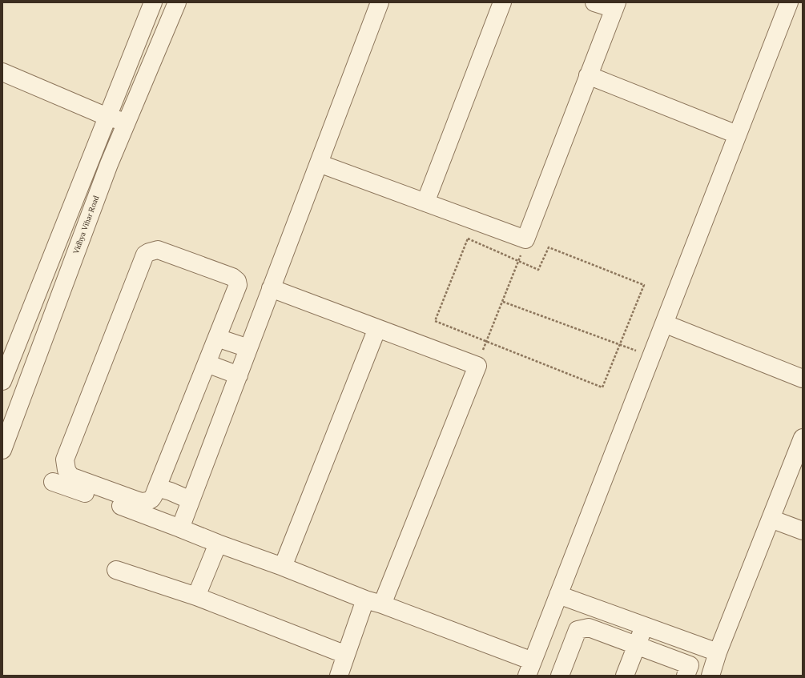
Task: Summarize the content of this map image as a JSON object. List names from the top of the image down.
{
  "streets": {
    "street": ["Vidhya Vihar Road"]
  }
}
